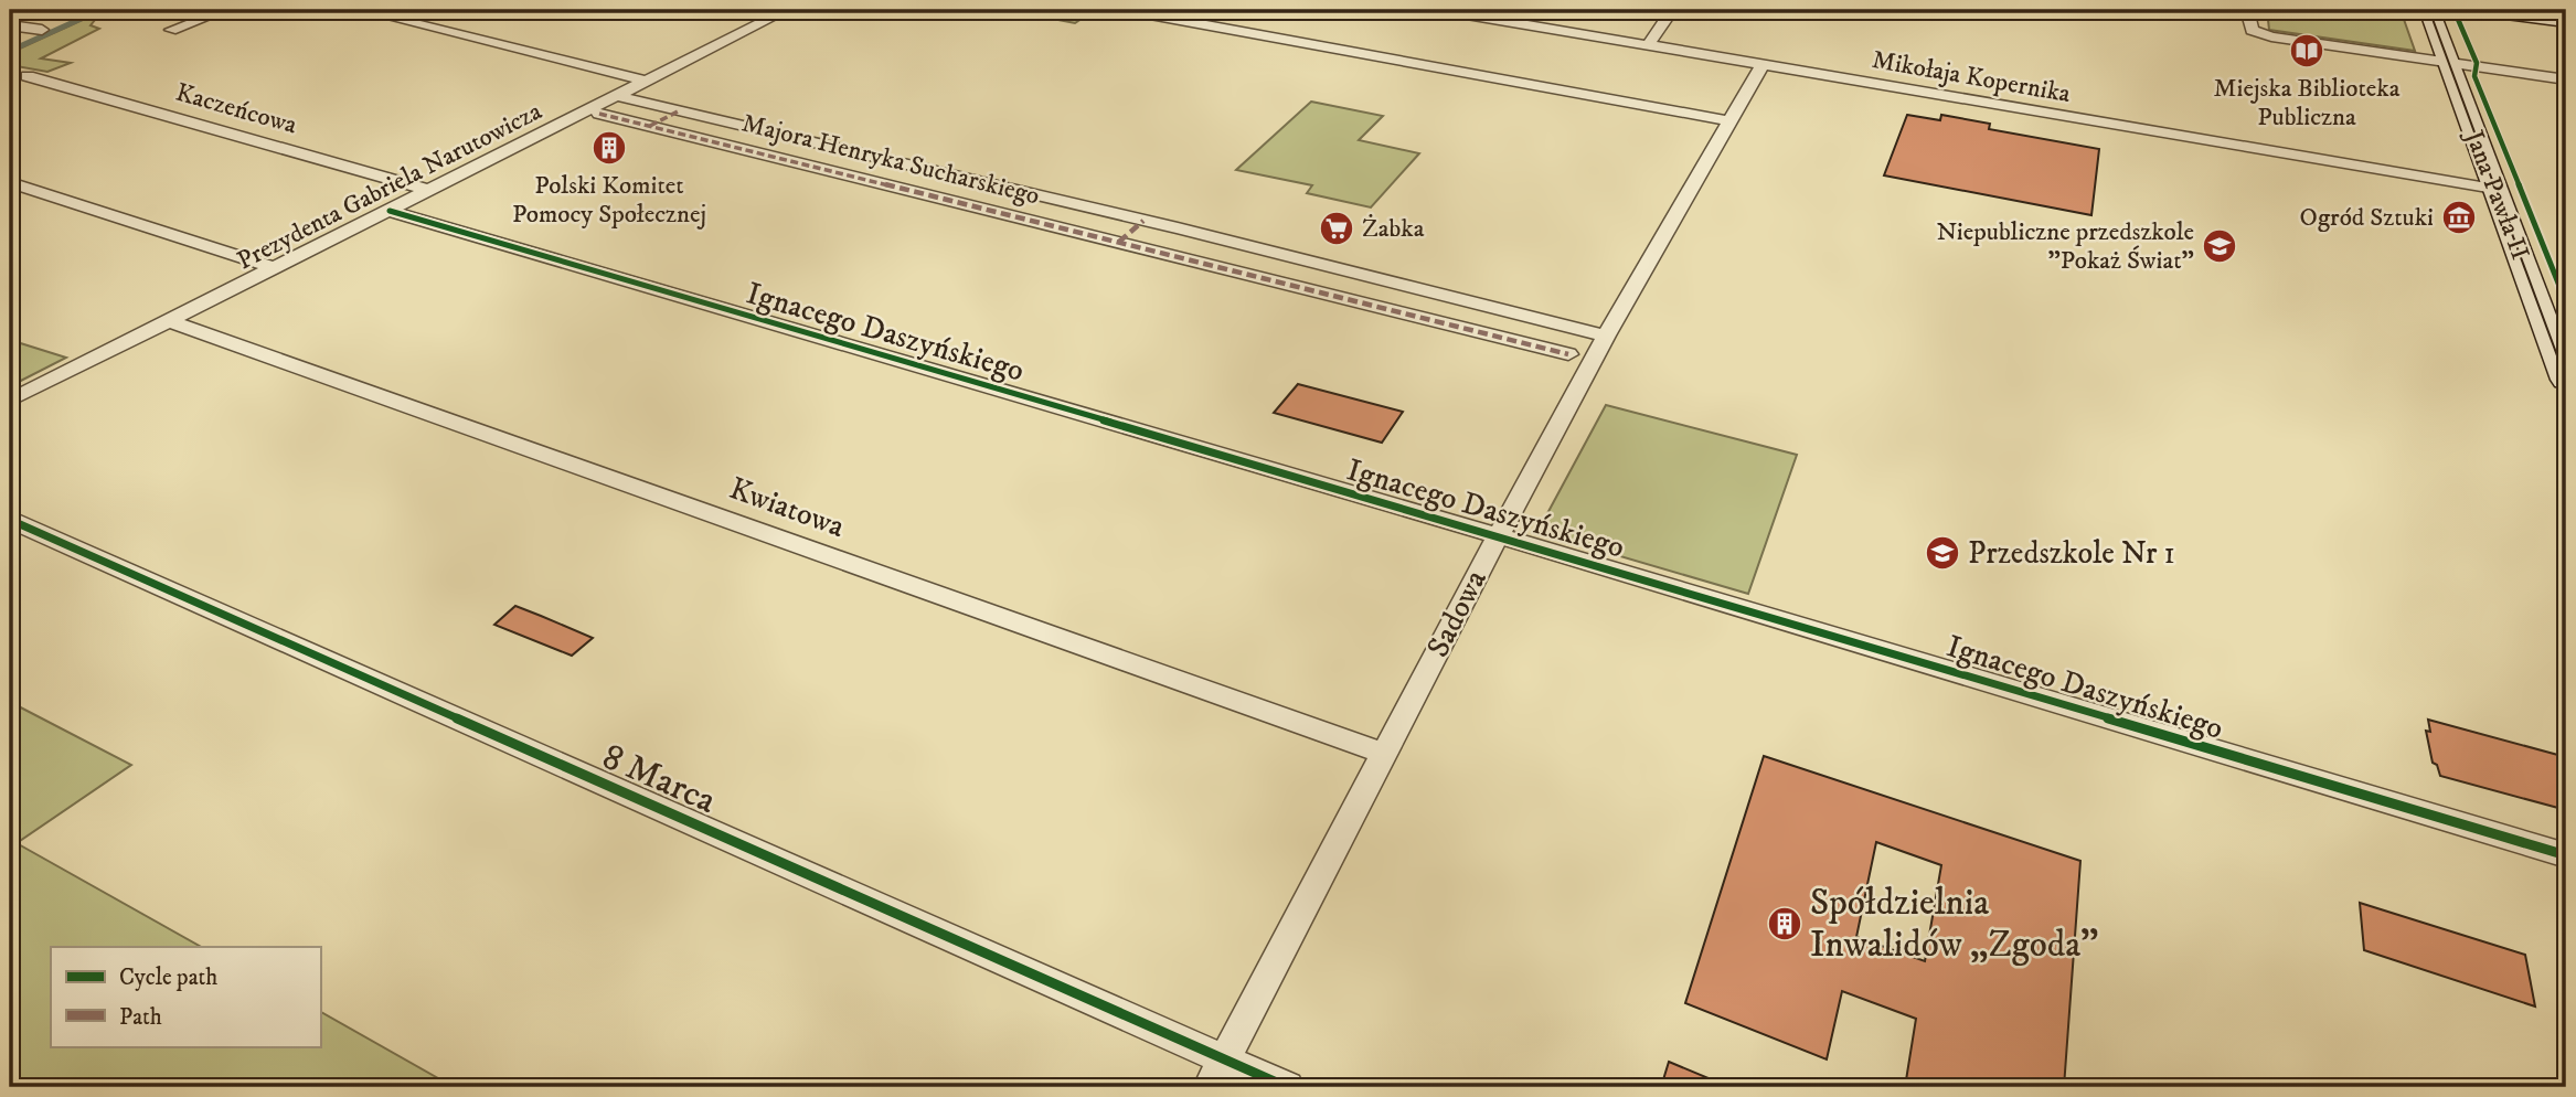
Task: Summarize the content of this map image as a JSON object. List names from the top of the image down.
{
  "streets": {
    "main road": ["Jana Pawła II"],
    "street": [
      "Mikołaja Kopernika",
      "Kaczeńcowa",
      "Majora Henryka Sucharskiego",
      "Prezydenta Gabriela Narutowicza",
      "Ignacego Daszyńskiego",
      "Kwiatowa",
      "Sadowa",
      "8 Marca"
    ]
  },
  "crossings": [
    ["Mikołaja Kopernika", "Jana Pawła II"],
    ["Mikołaja Kopernika", "Sadowa"],
    ["Kaczeńcowa", "Prezydenta Gabriela Narutowicza"],
    ["Majora Henryka Sucharskiego", "Prezydenta Gabriela Narutowicza"],
    ["Majora Henryka Sucharskiego", "Sadowa"],
    ["Prezydenta Gabriela Narutowicza", "Ignacego Daszyńskiego"],
    ["Prezydenta Gabriela Narutowicza", "Kwiatowa"],
    ["Ignacego Daszyńskiego", "Sadowa"],
    ["Kwiatowa", "Sadowa"],
    ["Sadowa", "8 Marca"]
  ],
  "places": {
    "library": ["Miejska Biblioteka Publiczna"],
    "building": ["Polski Komitet Pomocy Społecznej", "Spółdzielnia Inwalidów „Zgoda”"],
    "museum": ["Ogród Sztuki"],
    "supermarket": ["Żabka"],
    "school or university": ["Niepubliczne przedszkole \"Pokaż Świat\"", "Przedszkole Nr 1"]
  },
  "legend": ["Cycle path", "Path"]
}
